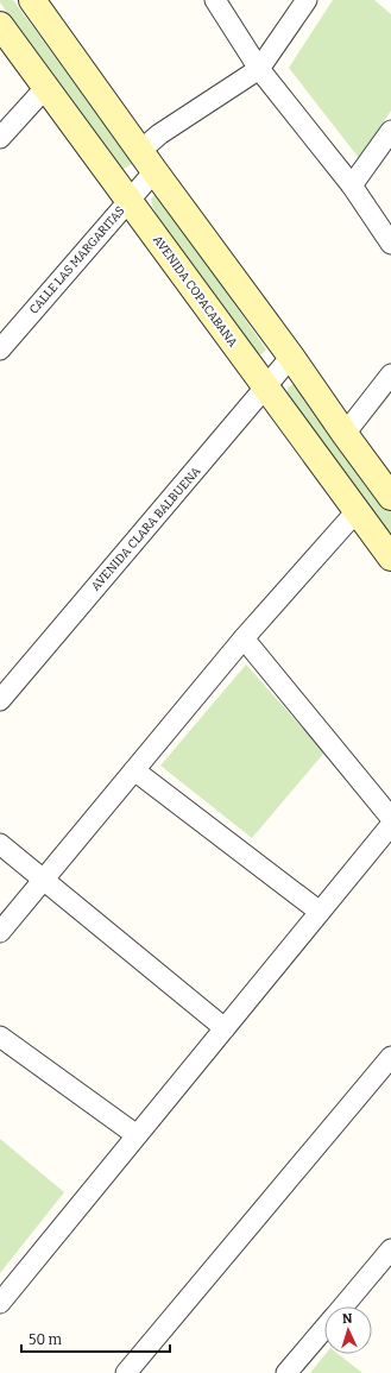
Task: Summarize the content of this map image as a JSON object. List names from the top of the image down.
{
  "streets": {
    "main road": ["AVENIDA COPACABANA"],
    "street": ["CALLE LAS MARGARITAS", "AVENIDA CLARA BALBUENA"]
  },
  "crossings": [
    ["CALLE LAS MARGARITAS", "AVENIDA COPACABANA"],
    ["AVENIDA COPACABANA", "AVENIDA CLARA BALBUENA"]
  ],
  "scale_bar": "50 m",
  "north": "top"
}
